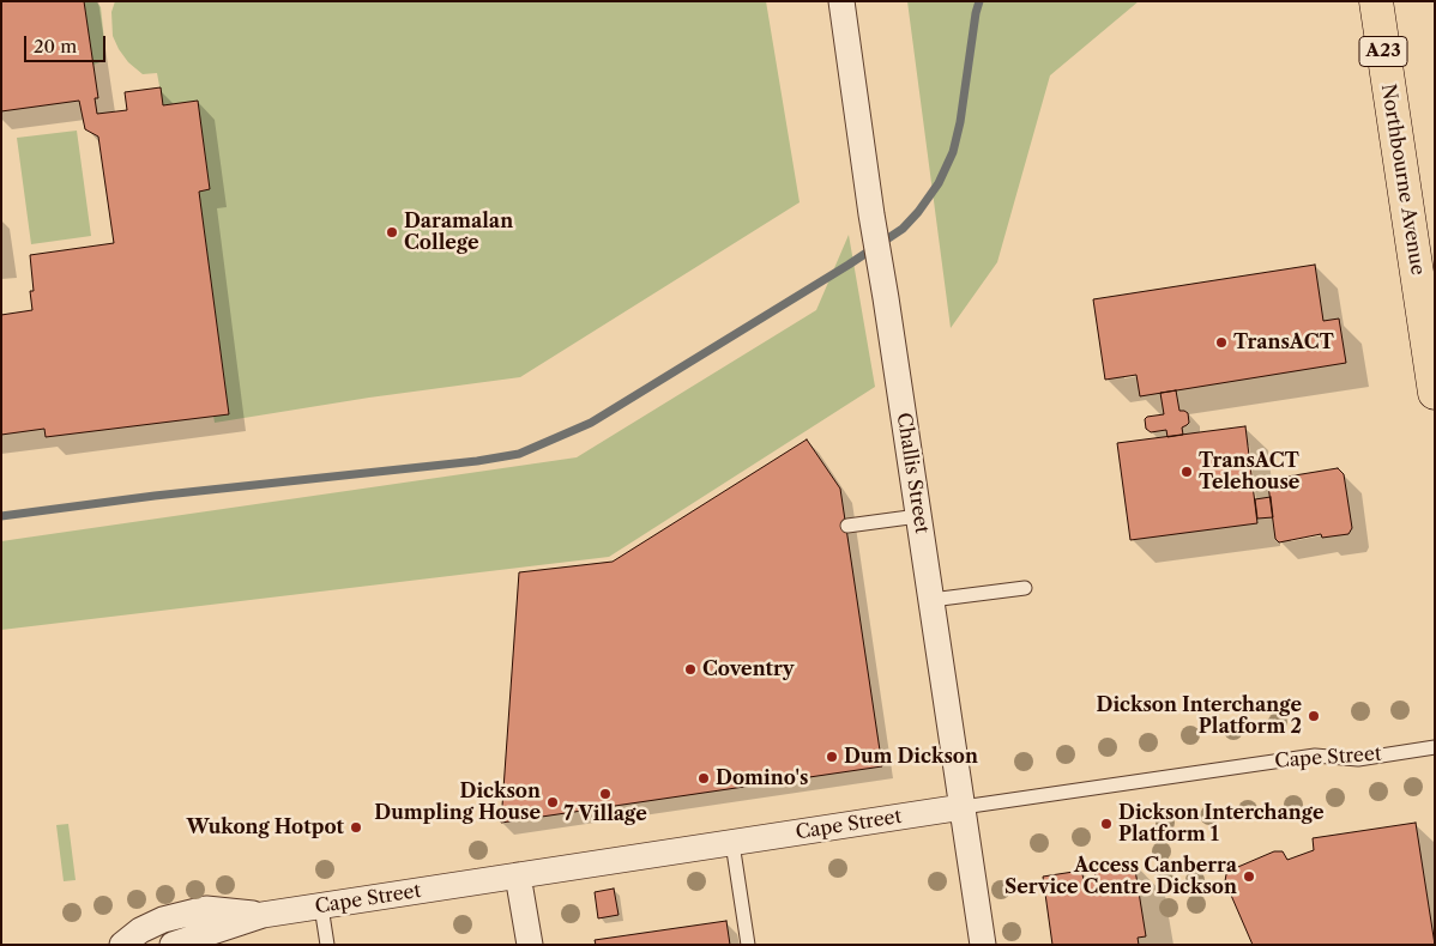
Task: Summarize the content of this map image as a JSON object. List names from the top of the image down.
{
  "streets": {
    "highway": ["A23", "Northbourne Avenue"],
    "street": ["Challis Street", "Cape Street"]
  },
  "crossings": [
    ["Challis Street", "Cape Street"]
  ],
  "places": [
    "Daramalan College",
    "TransACT",
    "TransACT Telehouse",
    "Coventry",
    "Dickson Interchange Platform 2",
    "Dum Dickson",
    "Domino's",
    "7 Village",
    "Dickson Dumpling House",
    "Dickson Interchange Platform 1",
    "Wukong Hotpot",
    "Access Canberra Service Centre Dickson"
  ],
  "scale_bar": "20 m"
}
